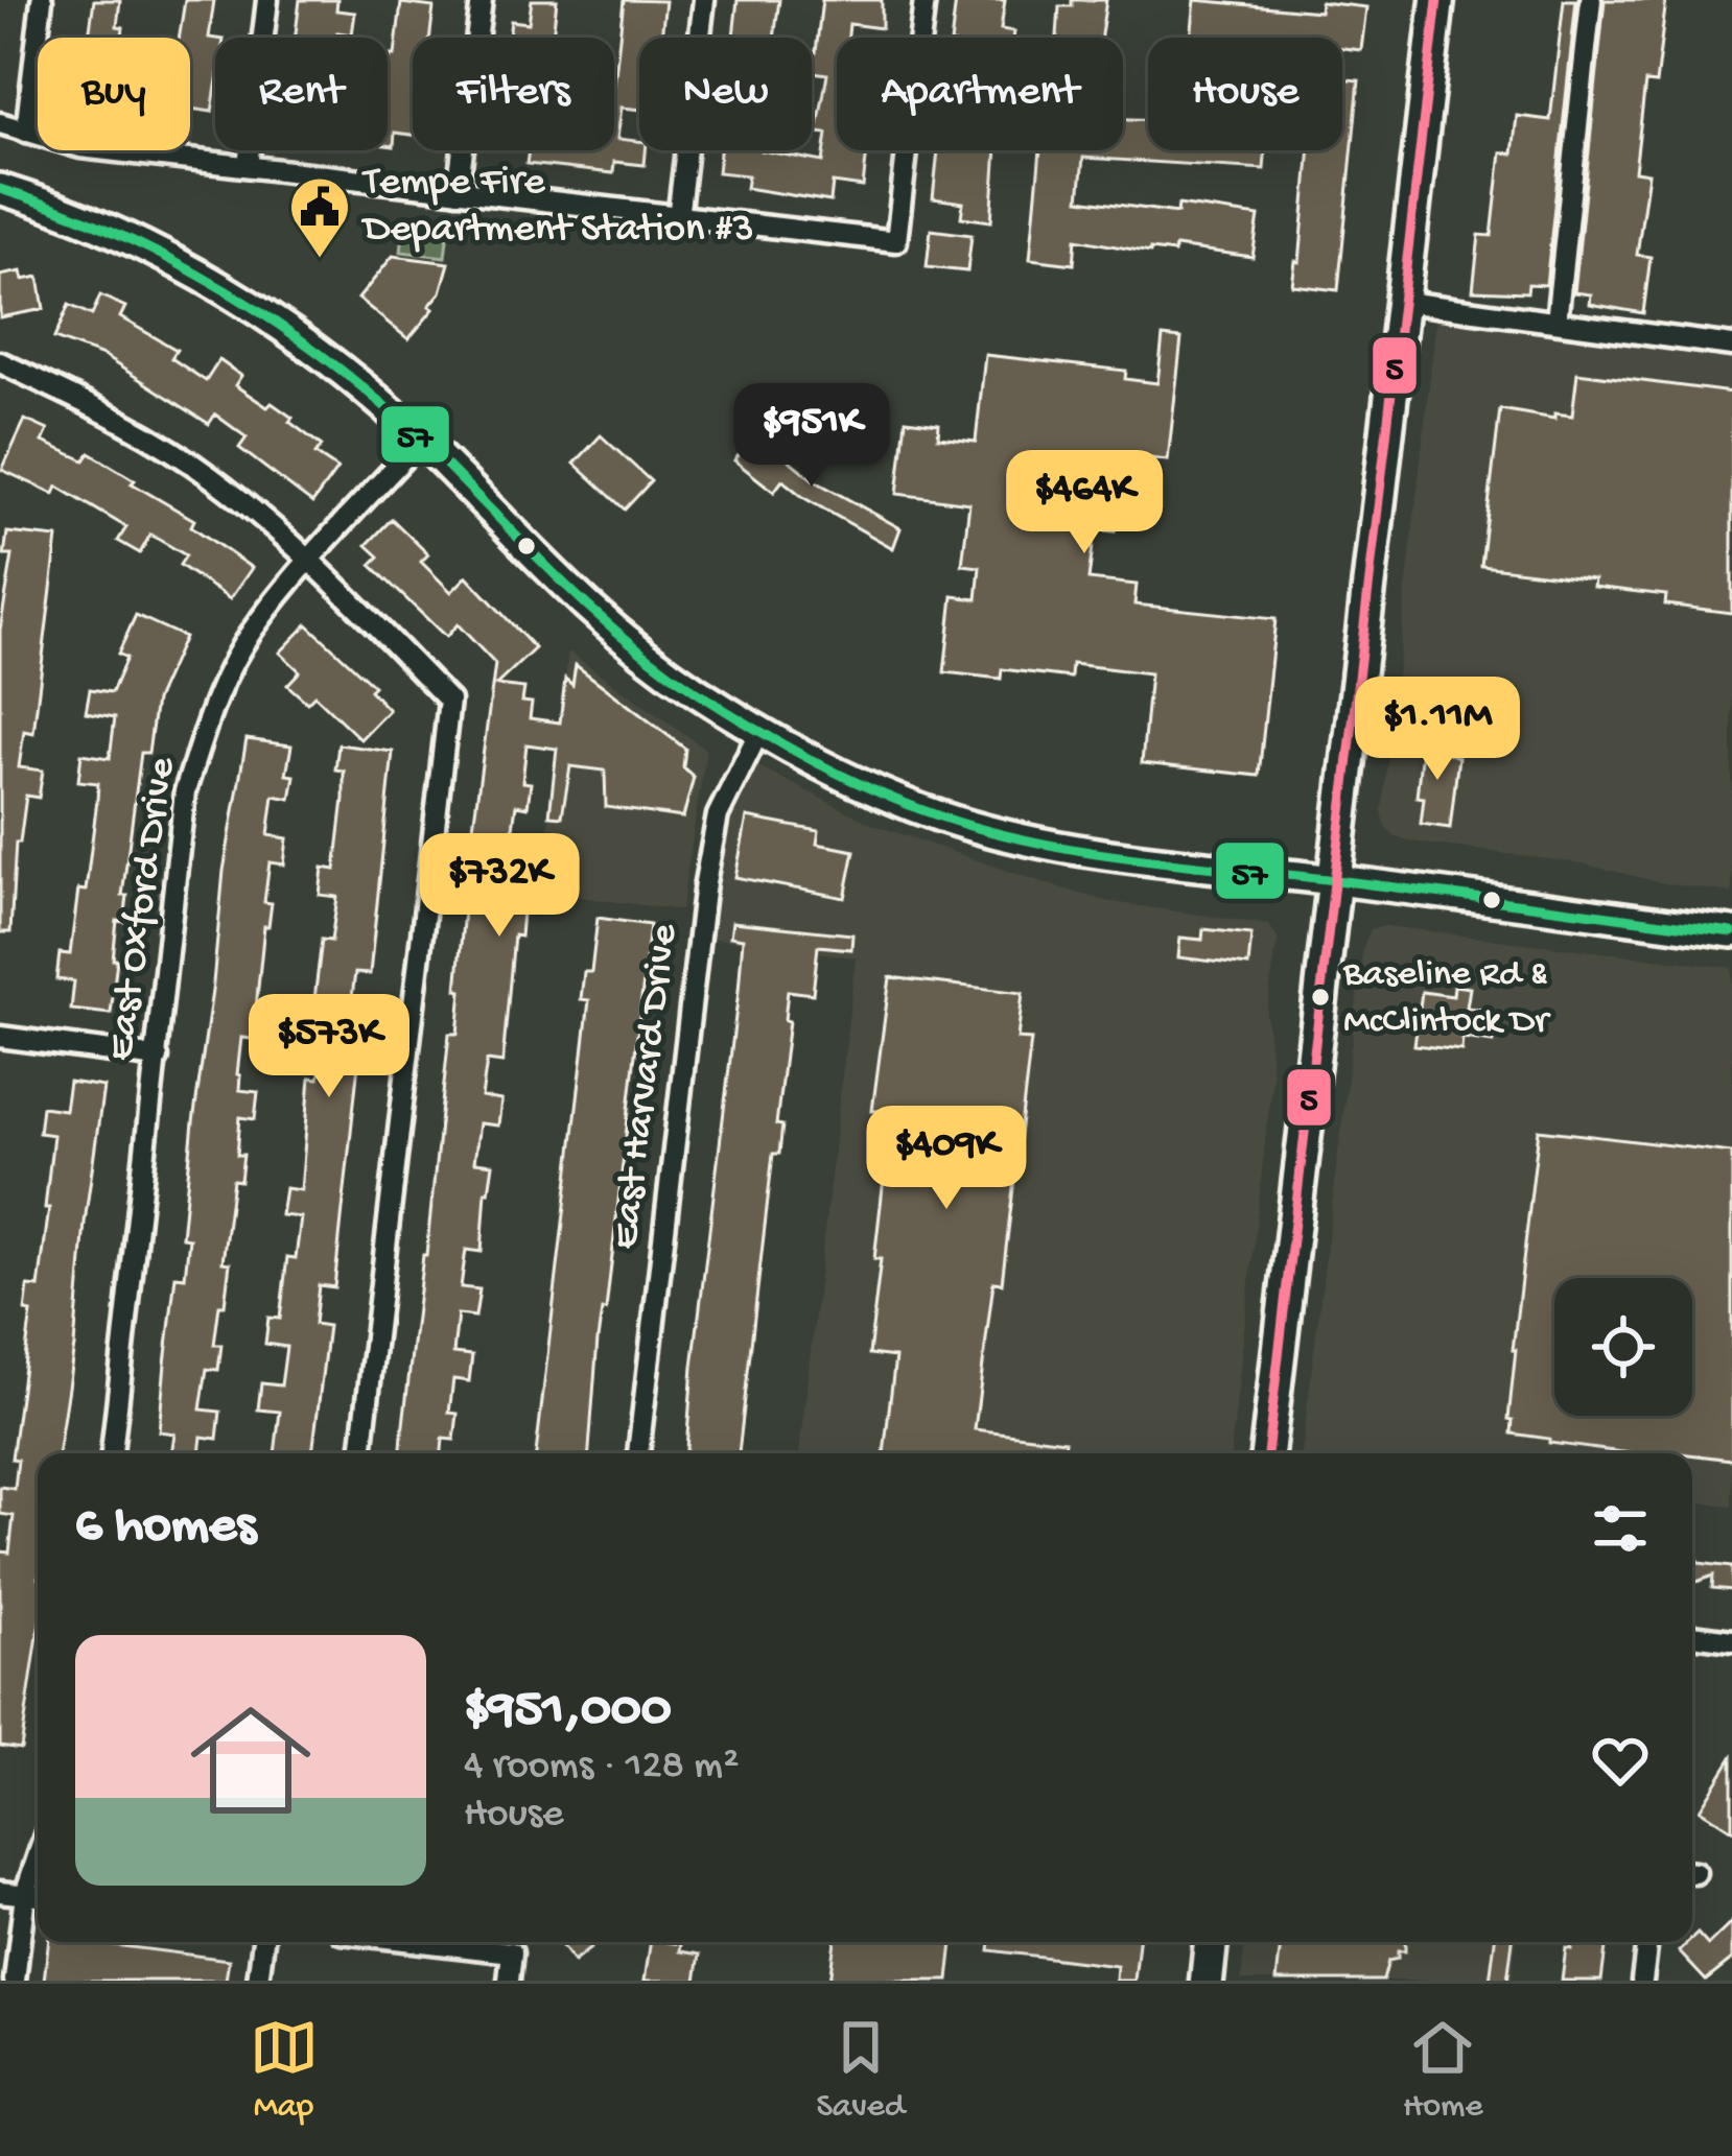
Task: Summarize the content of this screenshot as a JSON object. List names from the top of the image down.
{
  "streets": {
    "street": ["East Oxford Drive", "East Harvard Drive"]
  },
  "places": {
    "public building": ["Tempe Fire Department Station #3"],
    "other": ["Baseline Rd & McClintock Dr"]
  },
  "lines": ["transit line 5", "transit line 57"],
  "page": {
    "chip": [
      "Buy",
      "Rent",
      "Filters",
      "New",
      "Apartment",
      "House"
    ],
    "price": [
      "$951K",
      "$464K",
      "$1.11M",
      "$732K",
      "$573K",
      "$409K"
    ],
    "heading": "6 homes",
    "list": [
      {
        "name": "$951,000",
        "note": "4 rooms · 128 m² · House"
      }
    ],
    "tabs": ["Map", "Saved", "Home"]
  }
}
